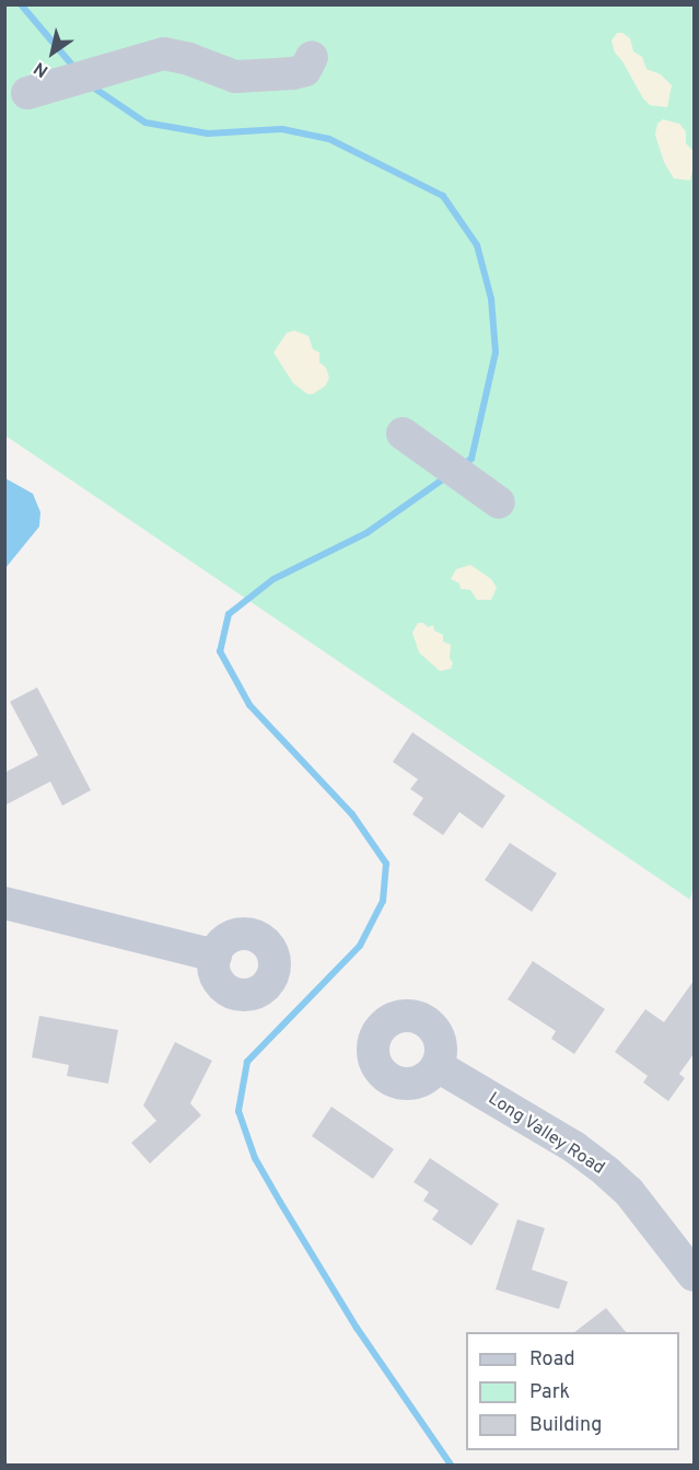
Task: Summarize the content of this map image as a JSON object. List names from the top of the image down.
{
  "streets": {
    "street": ["Long Valley Road"]
  },
  "legend": ["Road", "Park", "Building"],
  "north": "bottom left"
}
